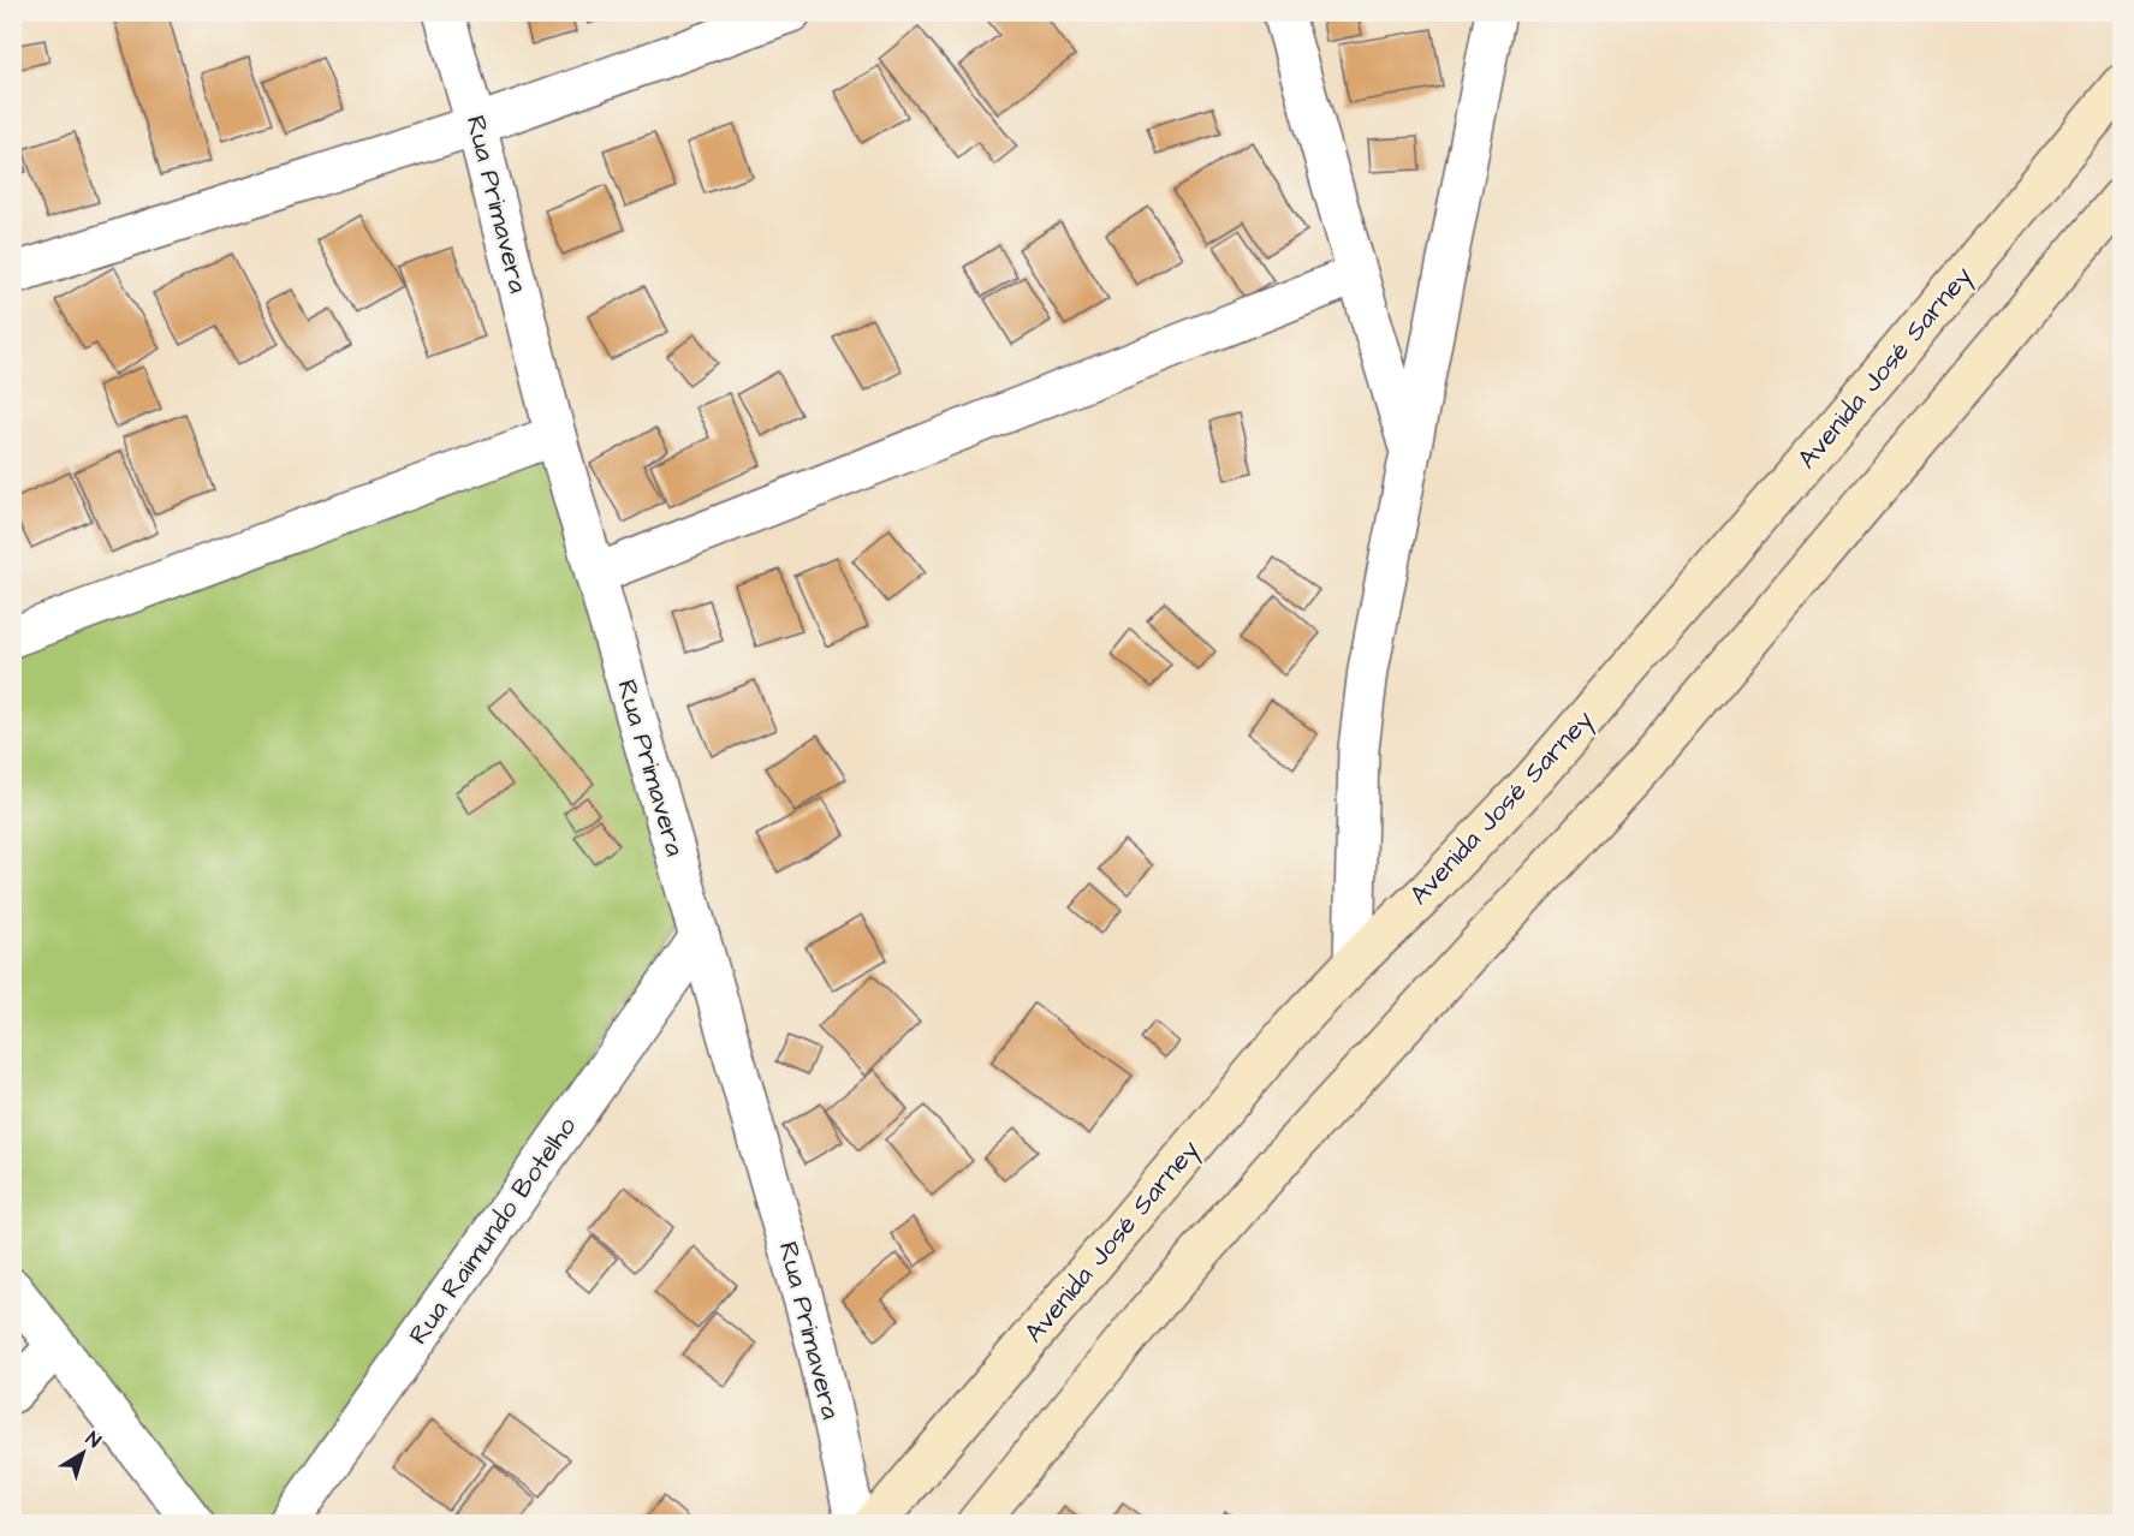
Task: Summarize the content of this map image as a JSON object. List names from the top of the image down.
{
  "streets": {
    "main road": ["Avenida José Sarney"],
    "street": ["Rua Primavera", "Rua Raimundo Botelho"]
  },
  "crossings": [
    ["Rua Primavera", "Rua Raimundo Botelho"]
  ],
  "north": "top right"
}
